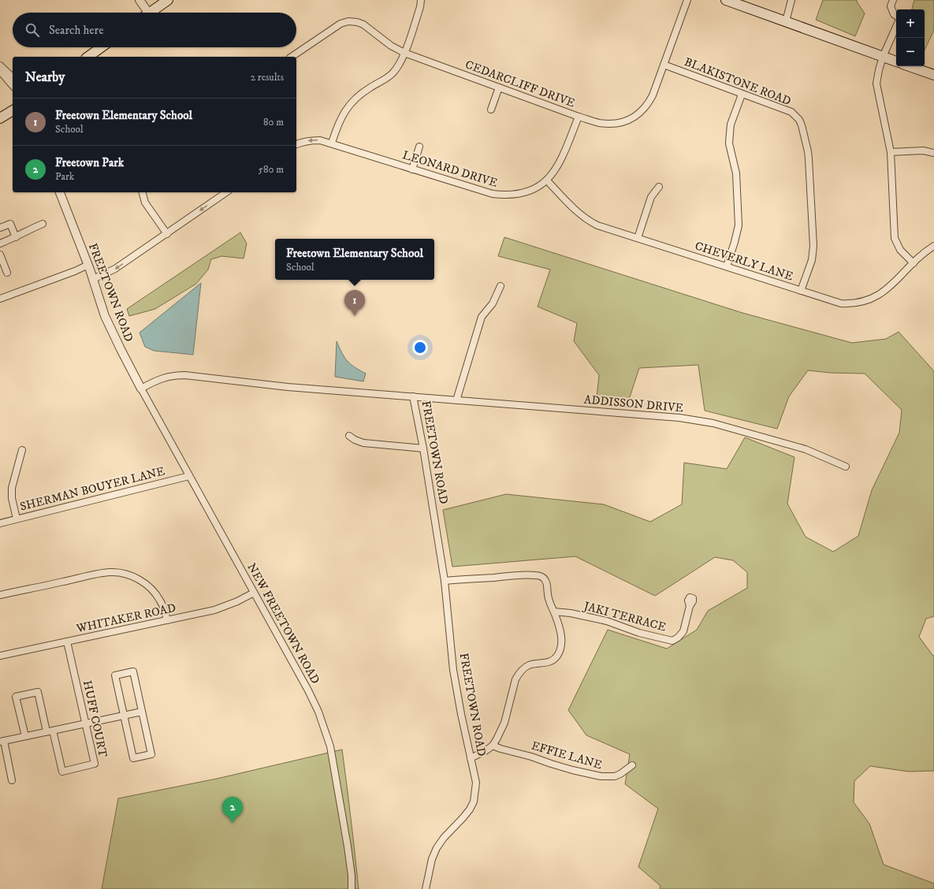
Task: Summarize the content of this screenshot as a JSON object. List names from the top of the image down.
{
  "streets": {
    "street": [
      "BLAKISTONE ROAD",
      "CEDARCLIFF DRIVE",
      "LEONARD DRIVE",
      "CHEVERLY LANE",
      "FREETOWN ROAD",
      "ADDISSON DRIVE",
      "SHERMAN BOUYER LANE",
      "JAKI TERRACE",
      "WHITAKER ROAD",
      "NEW FREETOWN ROAD",
      "HUFF COURT",
      "EFFIE LANE"
    ]
  },
  "crossings": [
    ["BLAKISTONE ROAD", "CEDARCLIFF DRIVE"],
    ["BLAKISTONE ROAD", "CHEVERLY LANE"],
    ["CEDARCLIFF DRIVE", "LEONARD DRIVE"],
    ["LEONARD DRIVE", "CHEVERLY LANE"],
    ["FREETOWN ROAD", "ADDISSON DRIVE"],
    ["FREETOWN ROAD", "NEW FREETOWN ROAD"],
    ["SHERMAN BOUYER LANE", "NEW FREETOWN ROAD"],
    ["WHITAKER ROAD", "NEW FREETOWN ROAD"],
    ["WHITAKER ROAD", "HUFF COURT"]
  ],
  "page": {
    "map_buttons": ["+", "−"],
    "search": "Search here",
    "heading": ["Nearby", "2 results"],
    "list": [
      {
        "mark": "1",
        "name": "Freetown Elementary School",
        "note": "School",
        "value": "80 m"
      },
      {
        "mark": "2",
        "name": "Freetown Park",
        "note": "Park",
        "value": "580 m"
      }
    ],
    "popup": ["Freetown Elementary School", "School"],
    "pins": ["1", "2"]
  }
}
